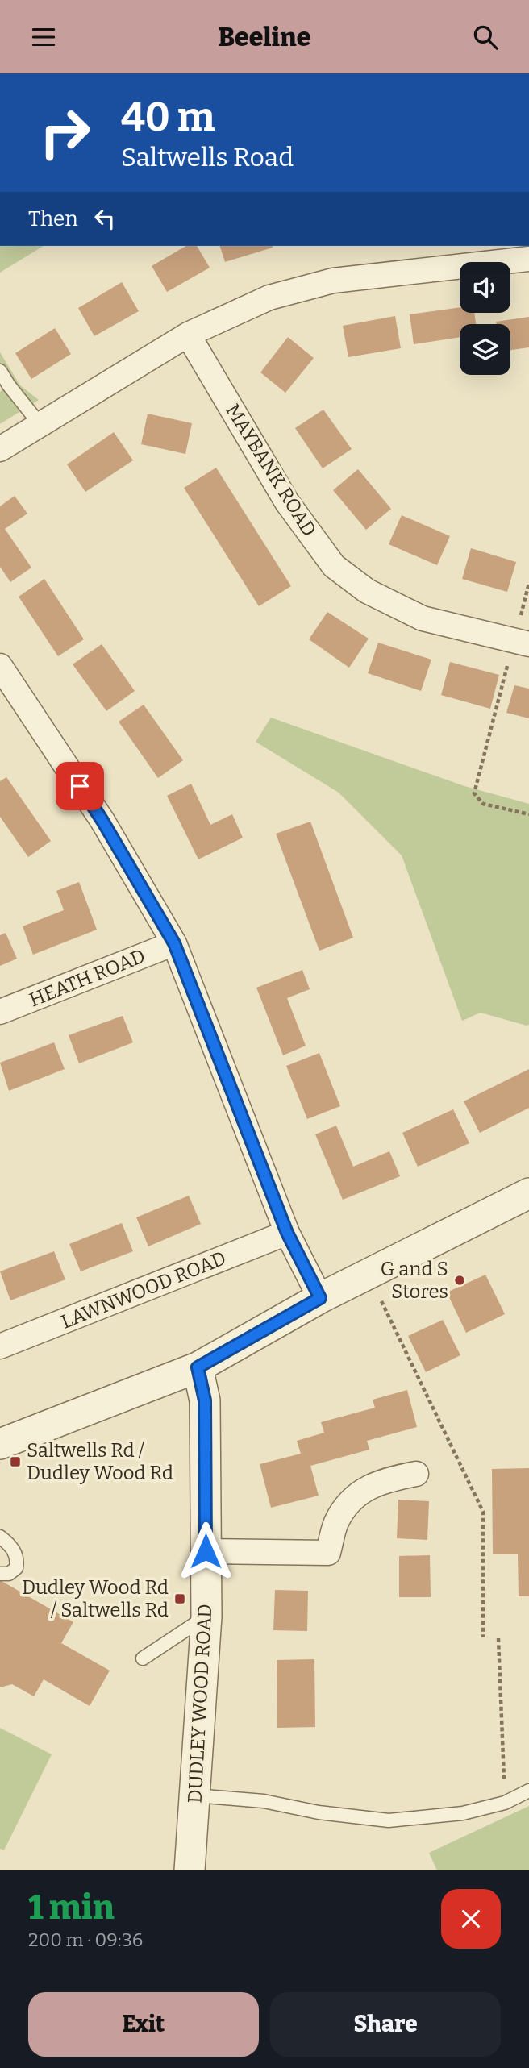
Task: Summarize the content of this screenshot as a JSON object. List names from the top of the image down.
{
  "streets": {
    "street": [
      "MAYBANK ROAD",
      "HEATH ROAD",
      "LAWNWOOD ROAD",
      "DUDLEY WOOD ROAD"
    ]
  },
  "places": {
    "other": ["G and S Stores"],
    "transit": ["Saltwells Rd / Dudley Wood Rd", "Dudley Wood Rd / Saltwells Rd"]
  },
  "page": {
    "header": "Beeline",
    "turn": ["40 m", "Saltwells Road"],
    "then": "Then",
    "heading": ["1 min", "200 m · 09:36"],
    "buttons": ["Exit", "Share"]
  }
}
